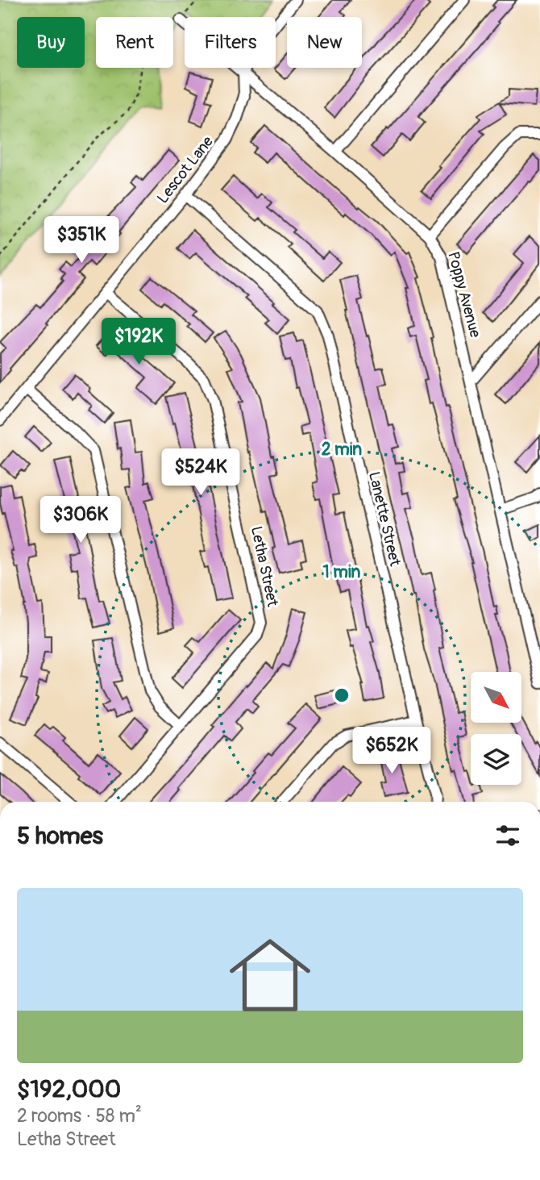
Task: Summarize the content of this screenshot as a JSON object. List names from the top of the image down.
{
  "streets": {
    "street": [
      "Lescot Lane",
      "Poppy Avenue",
      "Lanette Street",
      "Letha Street"
    ]
  },
  "crossings": [
    ["Lescot Lane", "Poppy Avenue"],
    ["Lescot Lane", "Lanette Street"],
    ["Lescot Lane", "Letha Street"]
  ],
  "north": "bottom right",
  "page": {
    "chip": [
      "Buy",
      "Rent",
      "Filters",
      "New"
    ],
    "price": [
      "$351K",
      "$192K",
      "$524K",
      "$306K",
      "$652K"
    ],
    "heading": "5 homes",
    "list": [
      {
        "name": "$192,000",
        "note": "2 rooms · 58 m² · Letha Street"
      }
    ]
  },
  "rings": ["2 min", "1 min"]
}
